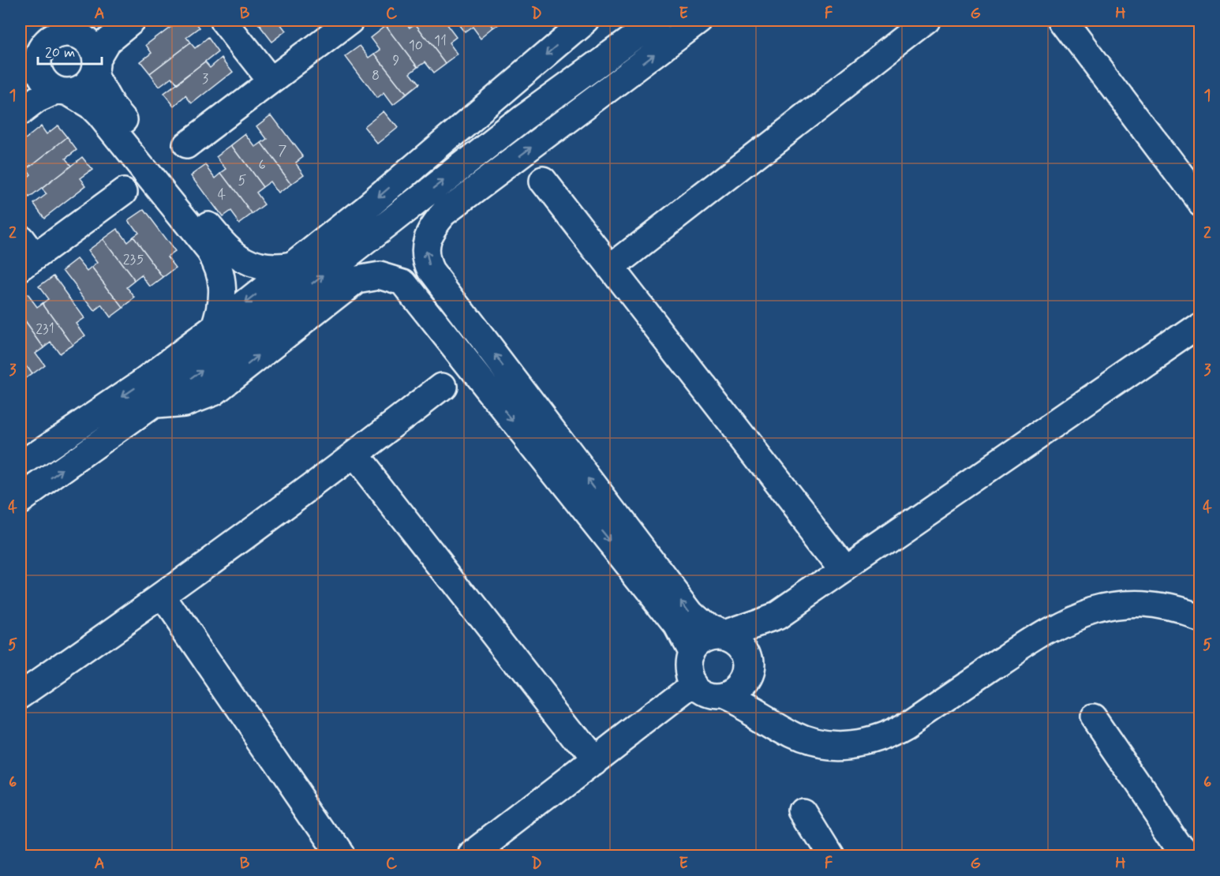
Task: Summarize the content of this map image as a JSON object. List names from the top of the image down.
{
  "house_numbers": [
    "11",
    "10",
    "9",
    "8",
    "3",
    "7",
    "6",
    "5",
    "4",
    "235",
    "231"
  ],
  "scale_bar": "20 m",
  "grid": {
    "columns": [
      "A",
      "B",
      "C",
      "D",
      "E",
      "F",
      "G",
      "H"
    ],
    "rows": [
      "1",
      "2",
      "3",
      "4",
      "5",
      "6"
    ]
  }
}
